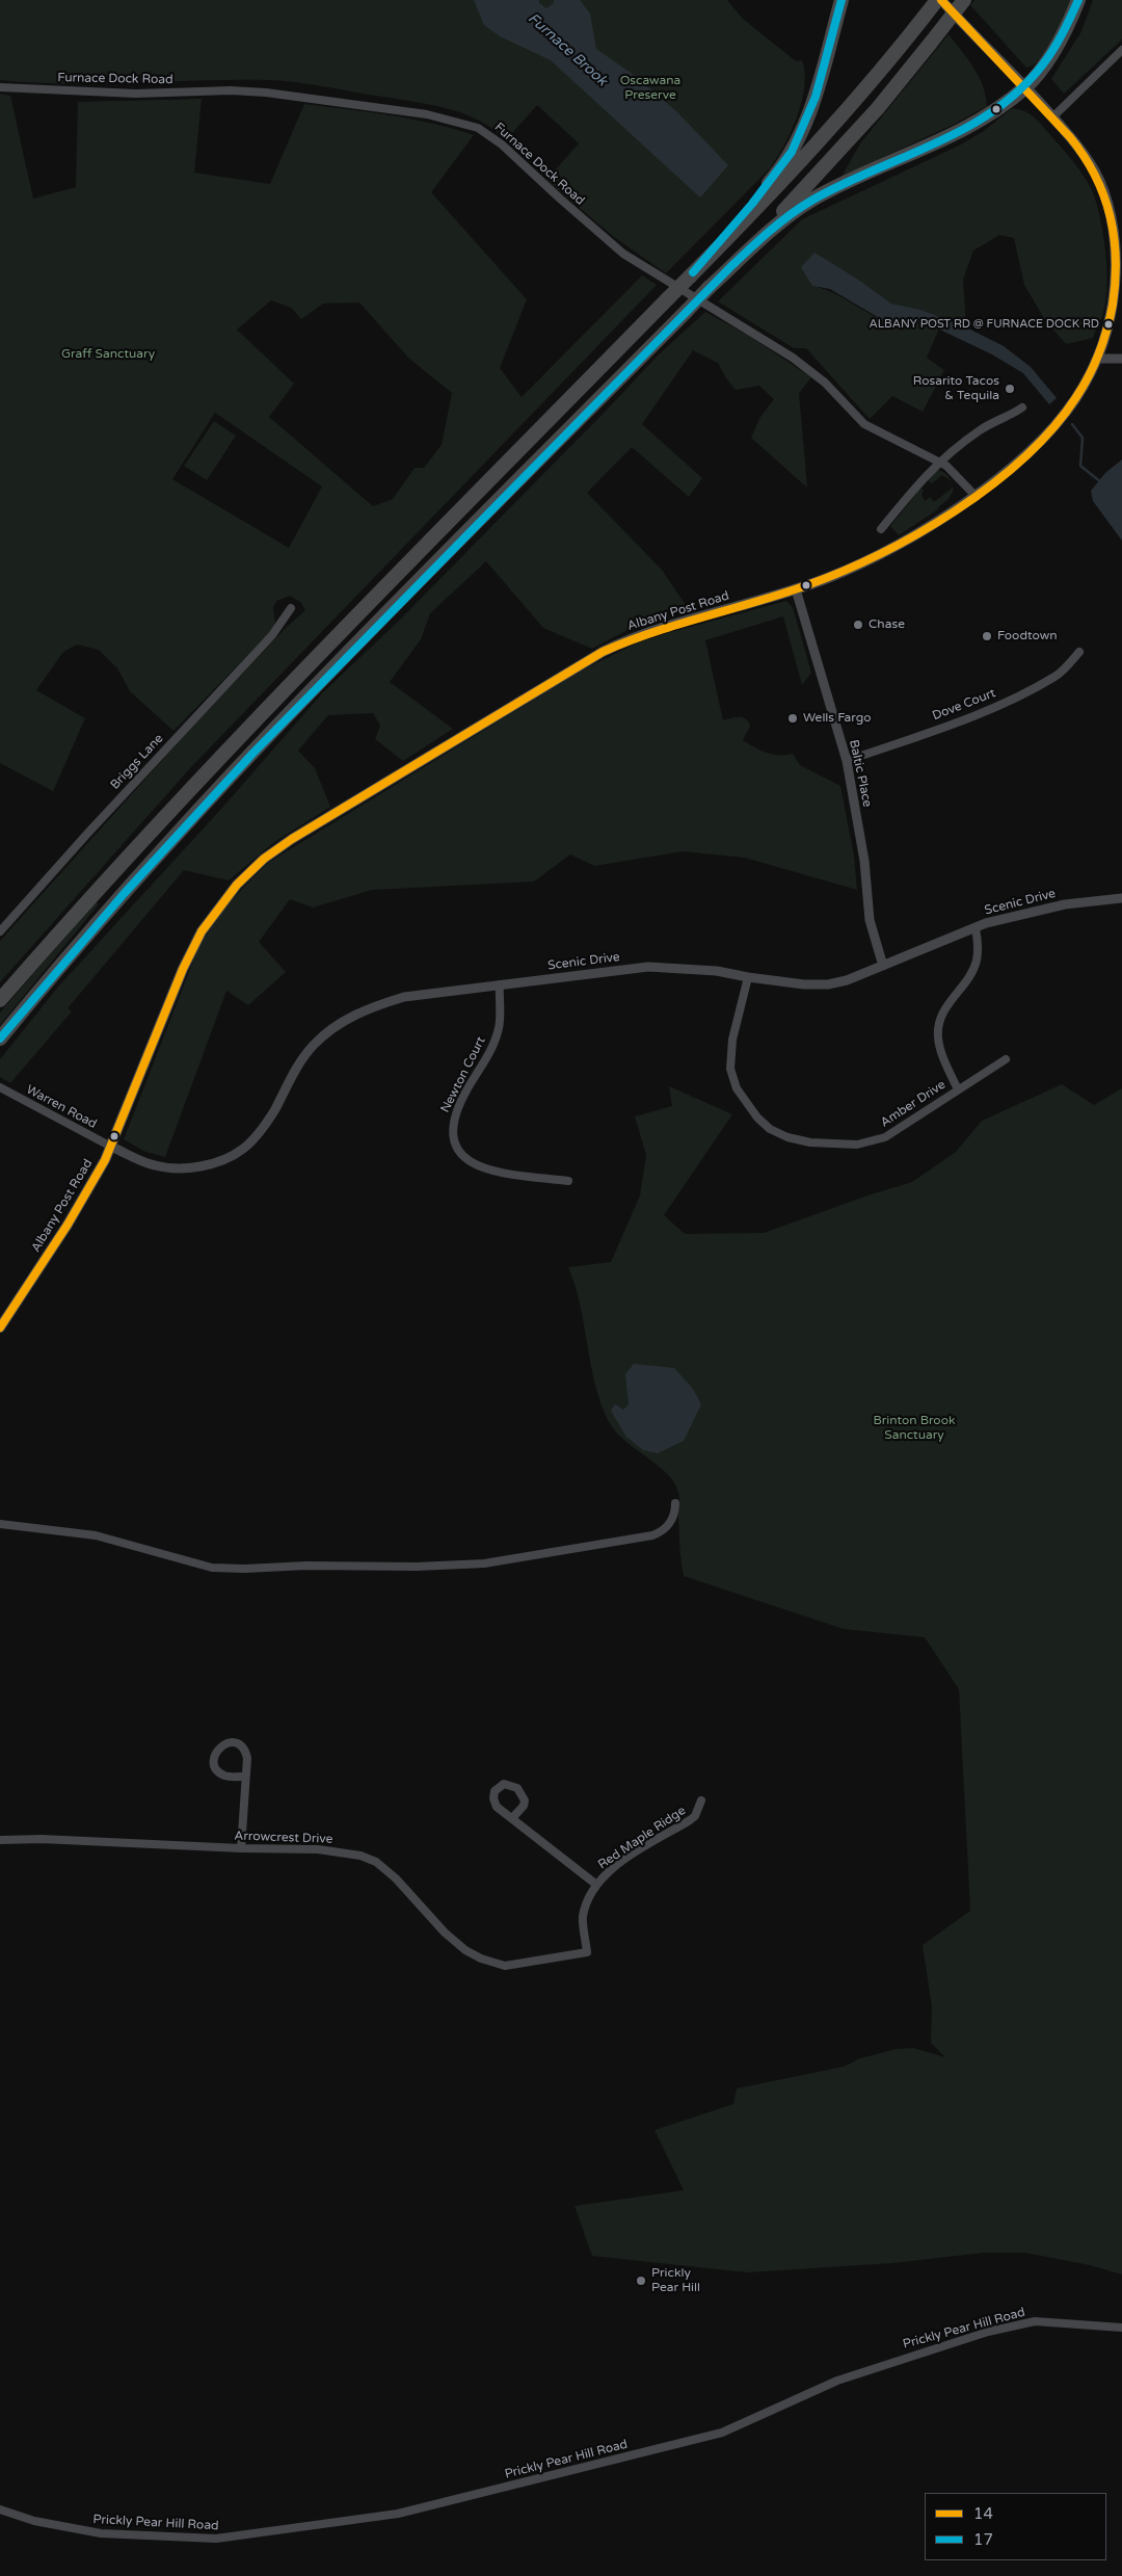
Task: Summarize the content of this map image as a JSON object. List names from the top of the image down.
{
  "streets": {
    "main road": ["Albany Post Road"],
    "street": [
      "Furnace Dock Road",
      "Dove Court",
      "Briggs Lane",
      "Baltic Place",
      "Scenic Drive",
      "Newton Court",
      "Amber Drive",
      "Warren Road",
      "Arrowcrest Drive",
      "Red Maple Ridge",
      "Prickly Pear Hill Road"
    ]
  },
  "crossings": [
    ["Furnace Dock Road", "Albany Post Road"],
    ["Albany Post Road", "Baltic Place"],
    ["Albany Post Road", "Scenic Drive"],
    ["Albany Post Road", "Warren Road"],
    ["Dove Court", "Baltic Place"],
    ["Baltic Place", "Scenic Drive"],
    ["Scenic Drive", "Newton Court"],
    ["Scenic Drive", "Amber Drive"],
    ["Scenic Drive", "Warren Road"],
    ["Arrowcrest Drive", "Red Maple Ridge"]
  ],
  "water": ["Furnace Brook"],
  "parks": ["Oscawana Preserve", "Graff Sanctuary", "Brinton Brook Sanctuary"],
  "places": [
    "ALBANY POST RD @ FURNACE DOCK RD",
    "Rosarito Tacos & Tequila",
    "Chase",
    "Foodtown",
    "Wells Fargo",
    "Prickly Pear Hill"
  ],
  "lines": ["transit line 14", "transit line 17"],
  "legend": ["14", "17"]
}
